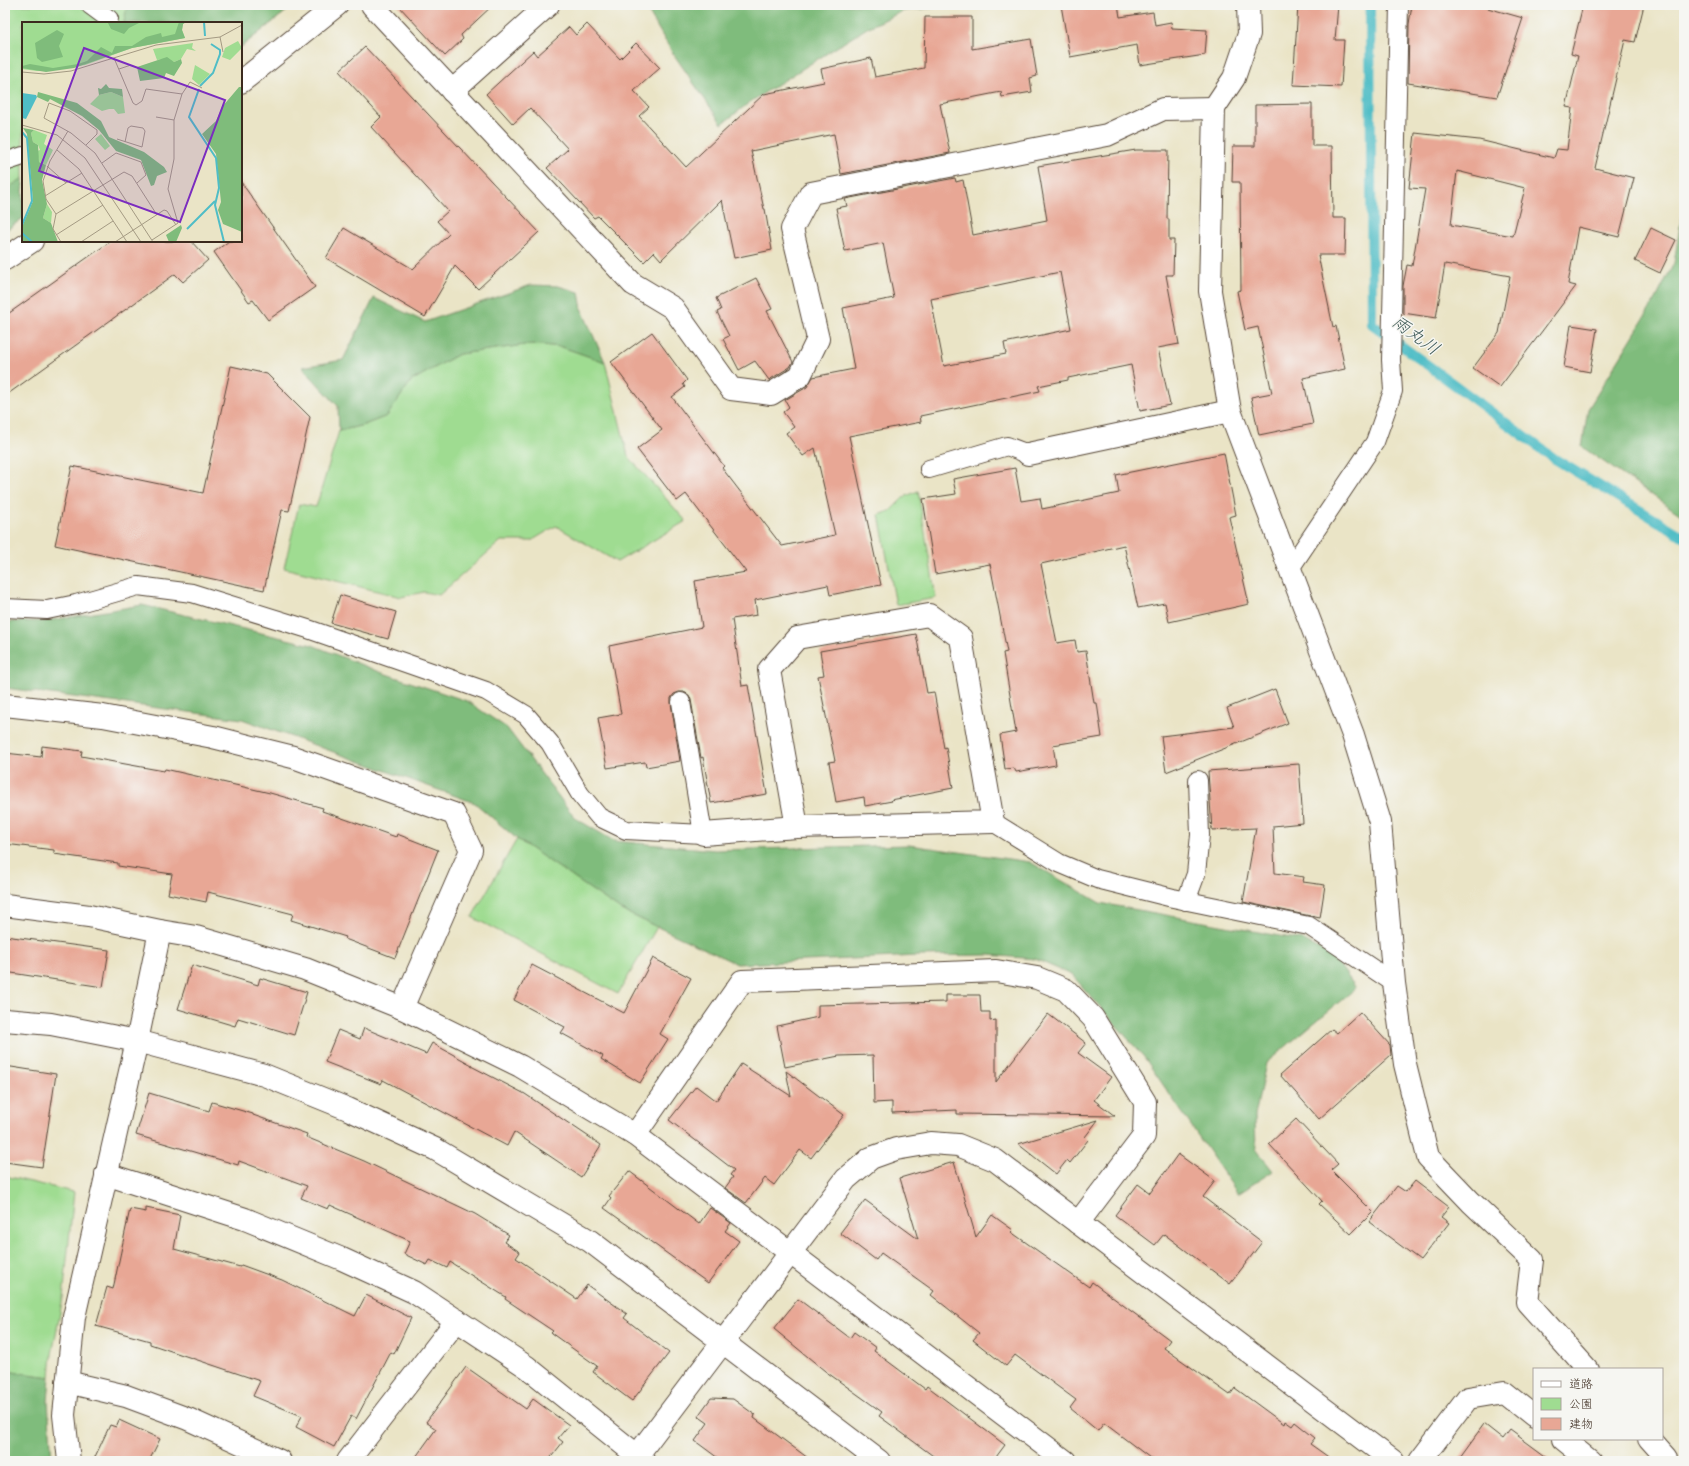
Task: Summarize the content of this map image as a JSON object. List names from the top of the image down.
{
  "water": ["雨丸川"],
  "legend": ["道路", "公園", "建物"]
}
